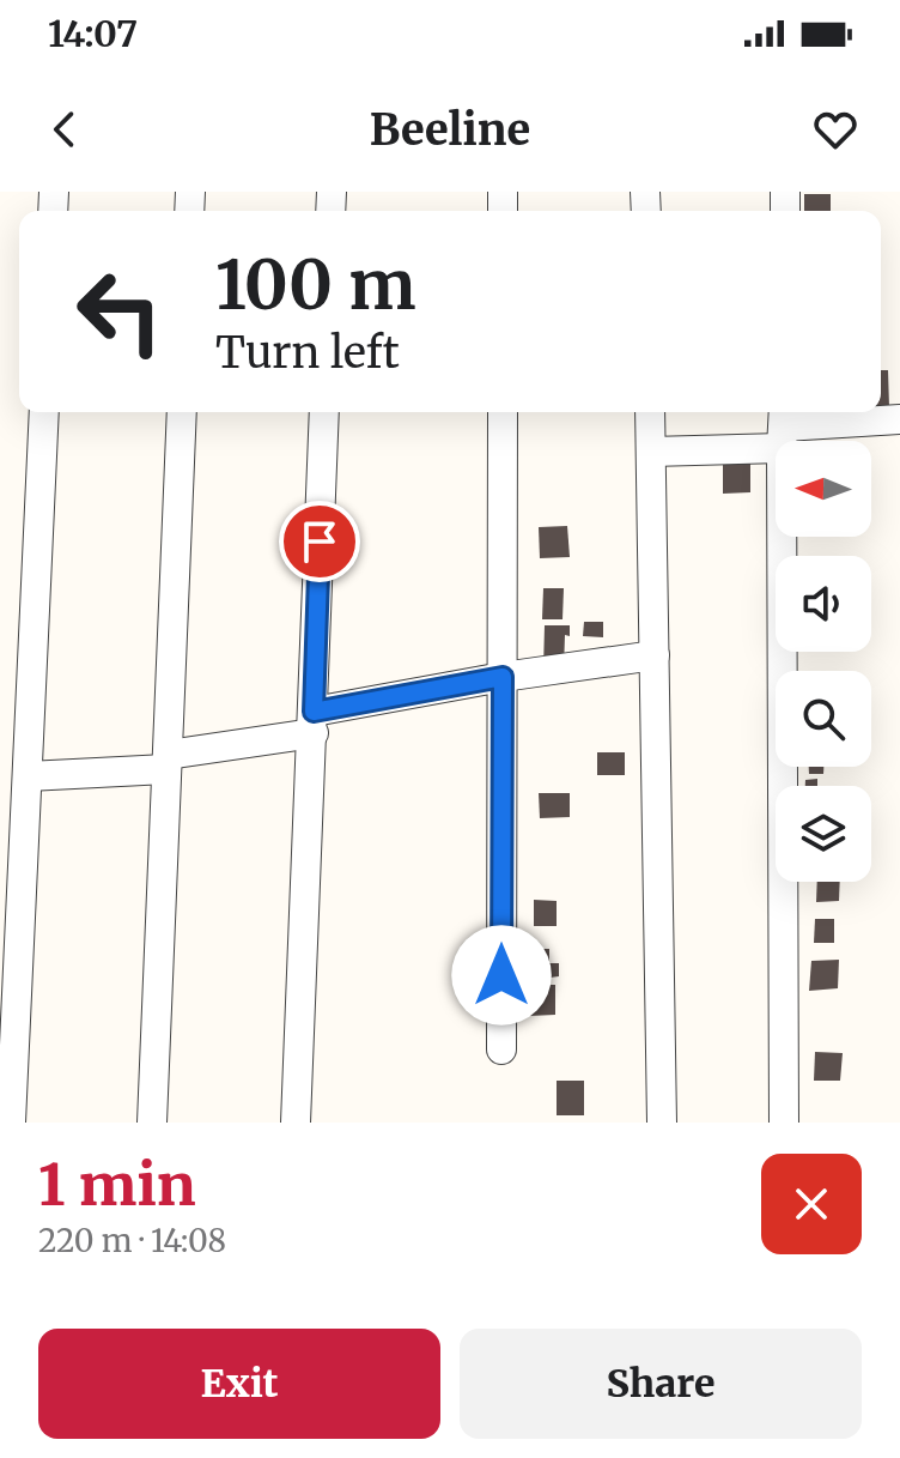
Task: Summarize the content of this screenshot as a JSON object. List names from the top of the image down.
{
  "north": "left",
  "page": {
    "status": "14:07",
    "header": "Beeline",
    "turn": ["100 m", "Turn left"],
    "heading": ["1 min", "220 m · 14:08"],
    "buttons": ["Exit", "Share"]
  }
}
